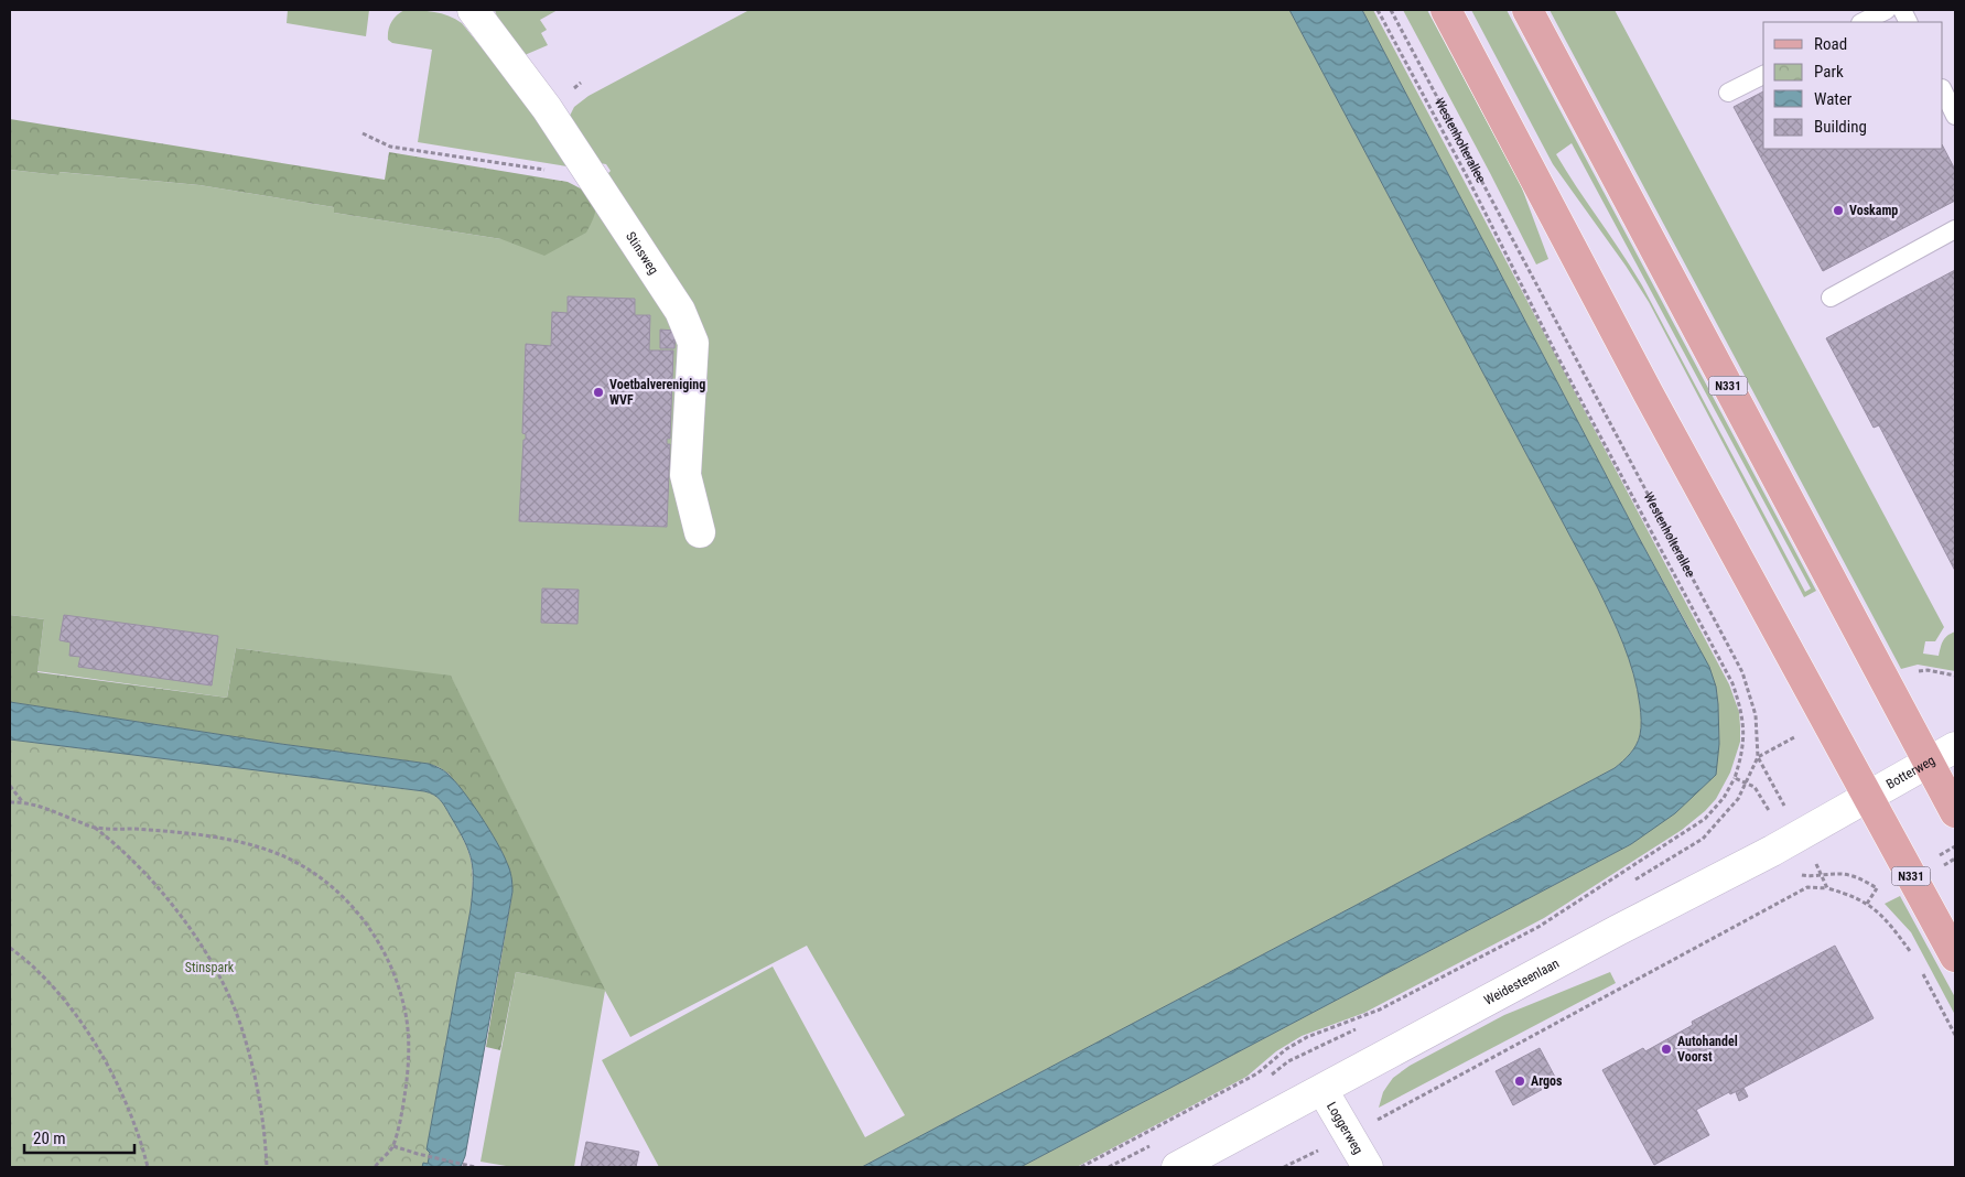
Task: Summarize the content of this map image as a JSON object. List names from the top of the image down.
{
  "streets": {
    "main road": ["N331"],
    "street": [
      "Stinsweg",
      "Botterweg",
      "Weidesteenlaan",
      "Loggerweg"
    ],
    "path": ["Westenholterallee"]
  },
  "crossings": [
    ["Westenholterallee", "Weidesteenlaan"],
    ["N331", "Botterweg"],
    ["N331", "Weidesteenlaan"],
    ["Botterweg", "Weidesteenlaan"],
    ["Weidesteenlaan", "Loggerweg"]
  ],
  "parks": ["Stinspark"],
  "places": [
    "Voskamp",
    "Voetbalvereniging WVF",
    "Autohandel Voorst",
    "Argos"
  ],
  "legend": [
    "Road",
    "Park",
    "Water",
    "Building"
  ],
  "scale_bar": "20 m"
}
